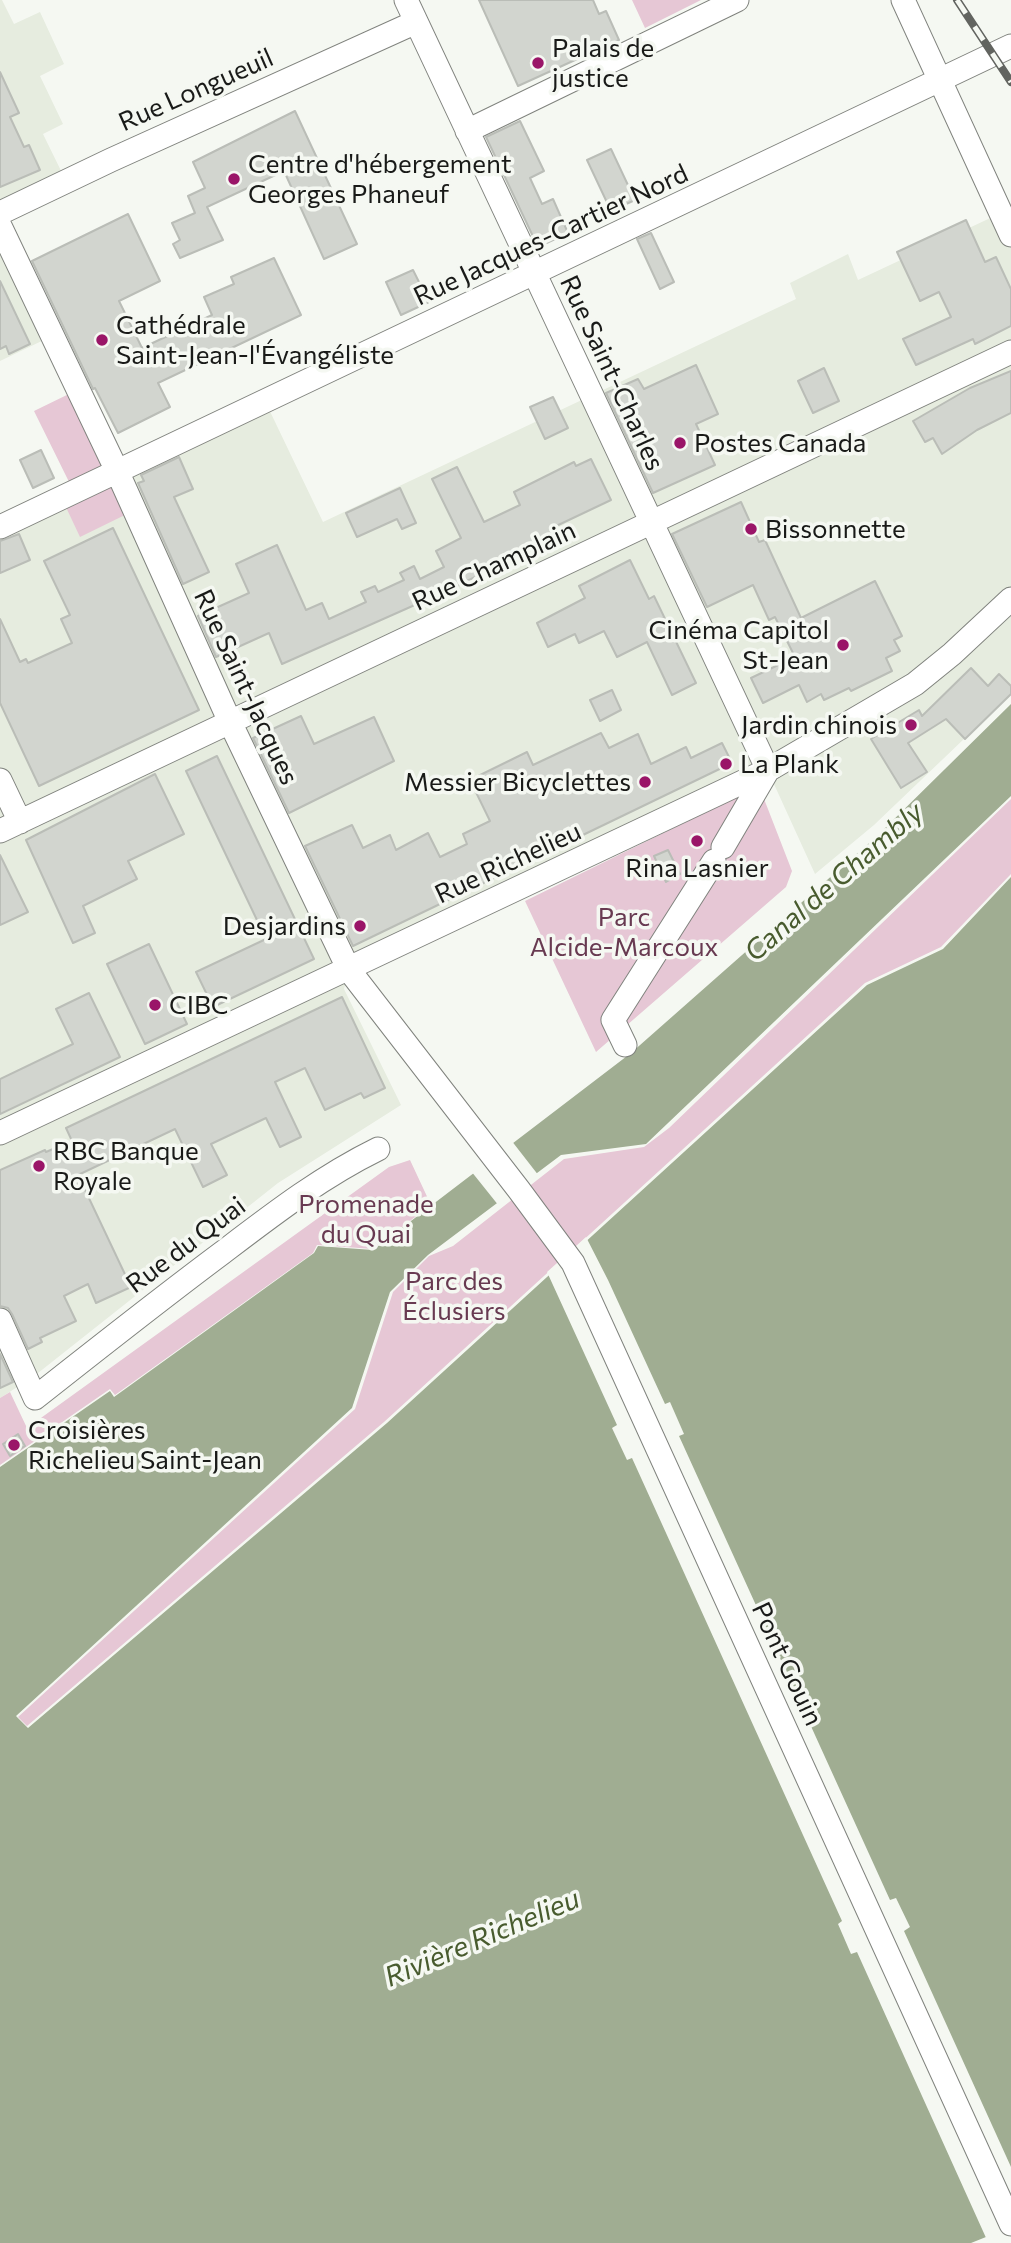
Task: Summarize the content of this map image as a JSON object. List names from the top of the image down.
{
  "streets": {
    "street": [
      "Rue Longueuil",
      "Rue Jacques-Cartier Nord",
      "Rue Saint-Charles",
      "Rue Champlain",
      "Rue Saint-Jacques",
      "Rue Richelieu",
      "Rue du Quai",
      "Pont Gouin"
    ]
  },
  "crossings": [
    ["Rue Longueuil", "Rue Saint-Charles"],
    ["Rue Jacques-Cartier Nord", "Rue Saint-Charles"],
    ["Rue Jacques-Cartier Nord", "Rue Saint-Jacques"],
    ["Rue Saint-Charles", "Rue Champlain"],
    ["Rue Saint-Charles", "Rue Richelieu"],
    ["Rue Champlain", "Rue Saint-Jacques"],
    ["Rue Saint-Jacques", "Rue Richelieu"],
    ["Rue Saint-Jacques", "Pont Gouin"]
  ],
  "water": ["Canal de Chambly", "Rivière Richelieu"],
  "parks": ["Parc Alcide-Marcoux", "Promenade du Quai", "Parc des Éclusiers"],
  "places": [
    "Palais de justice",
    "Centre d'hébergement Georges Phaneuf",
    "Cathédrale Saint-Jean-l'Évangéliste",
    "Postes Canada",
    "Bissonnette",
    "Cinéma Capitol St-Jean",
    "Jardin chinois",
    "La Plank",
    "Messier Bicyclettes",
    "Rina Lasnier",
    "Desjardins",
    "CIBC",
    "RBC Banque Royale",
    "Croisières Richelieu Saint-Jean"
  ]
}
